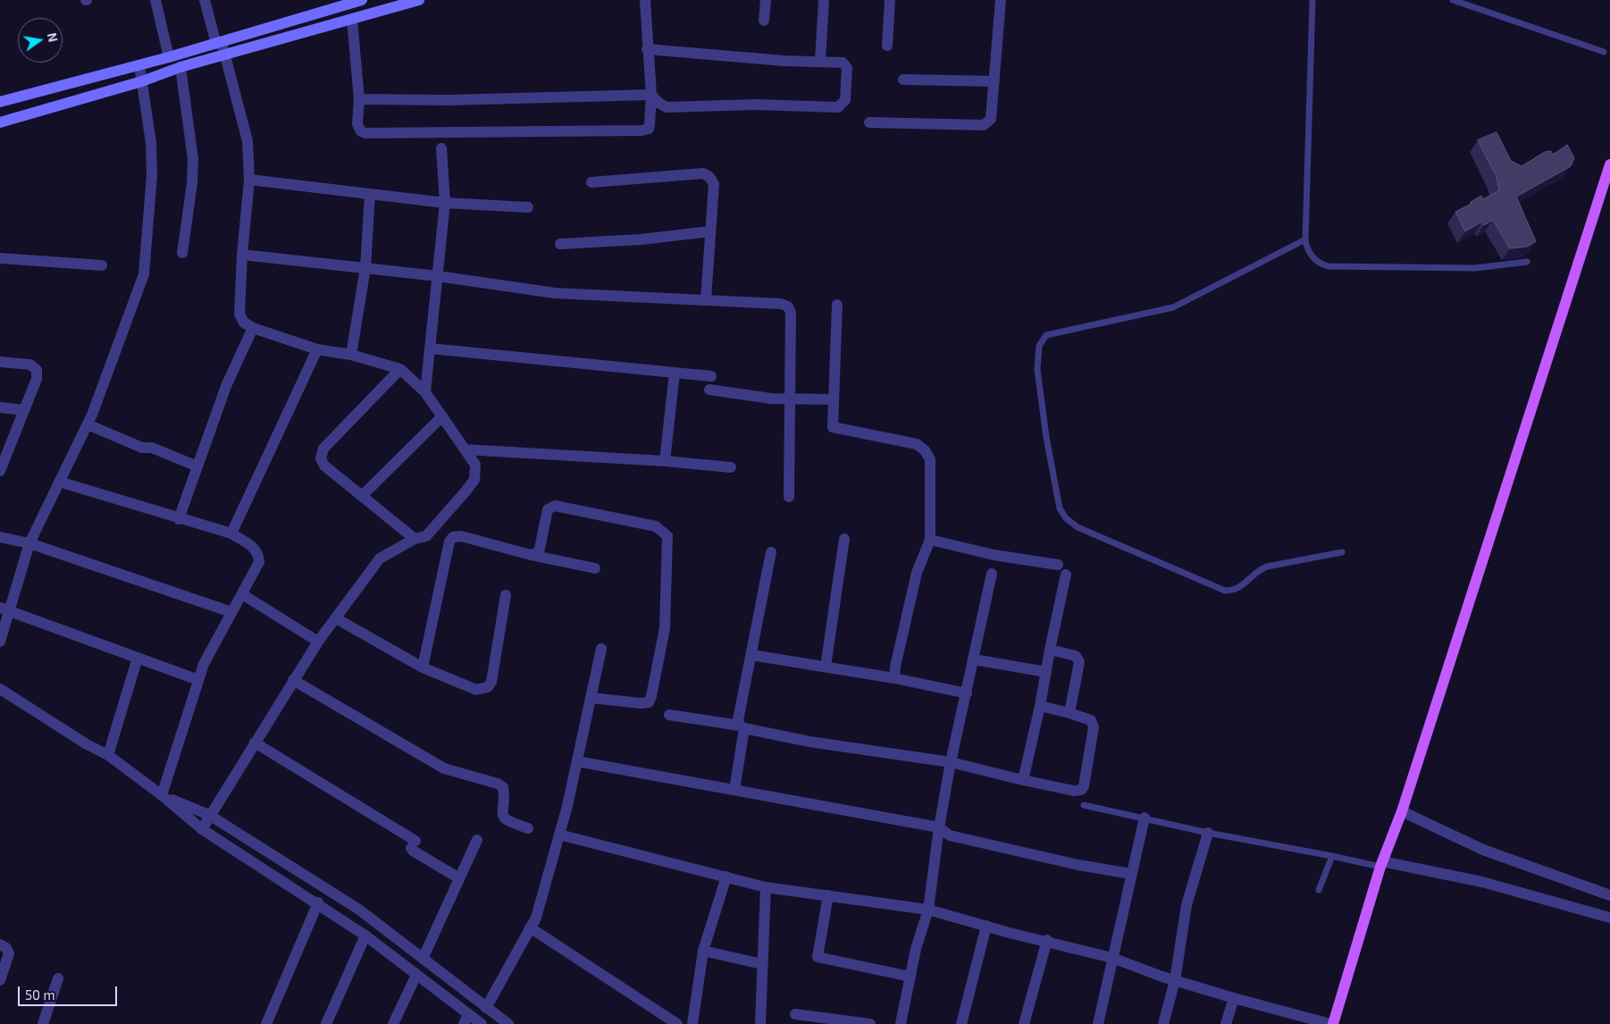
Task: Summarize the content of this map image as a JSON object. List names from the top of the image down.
{
  "scale_bar": "50 m",
  "north": "right"
}
